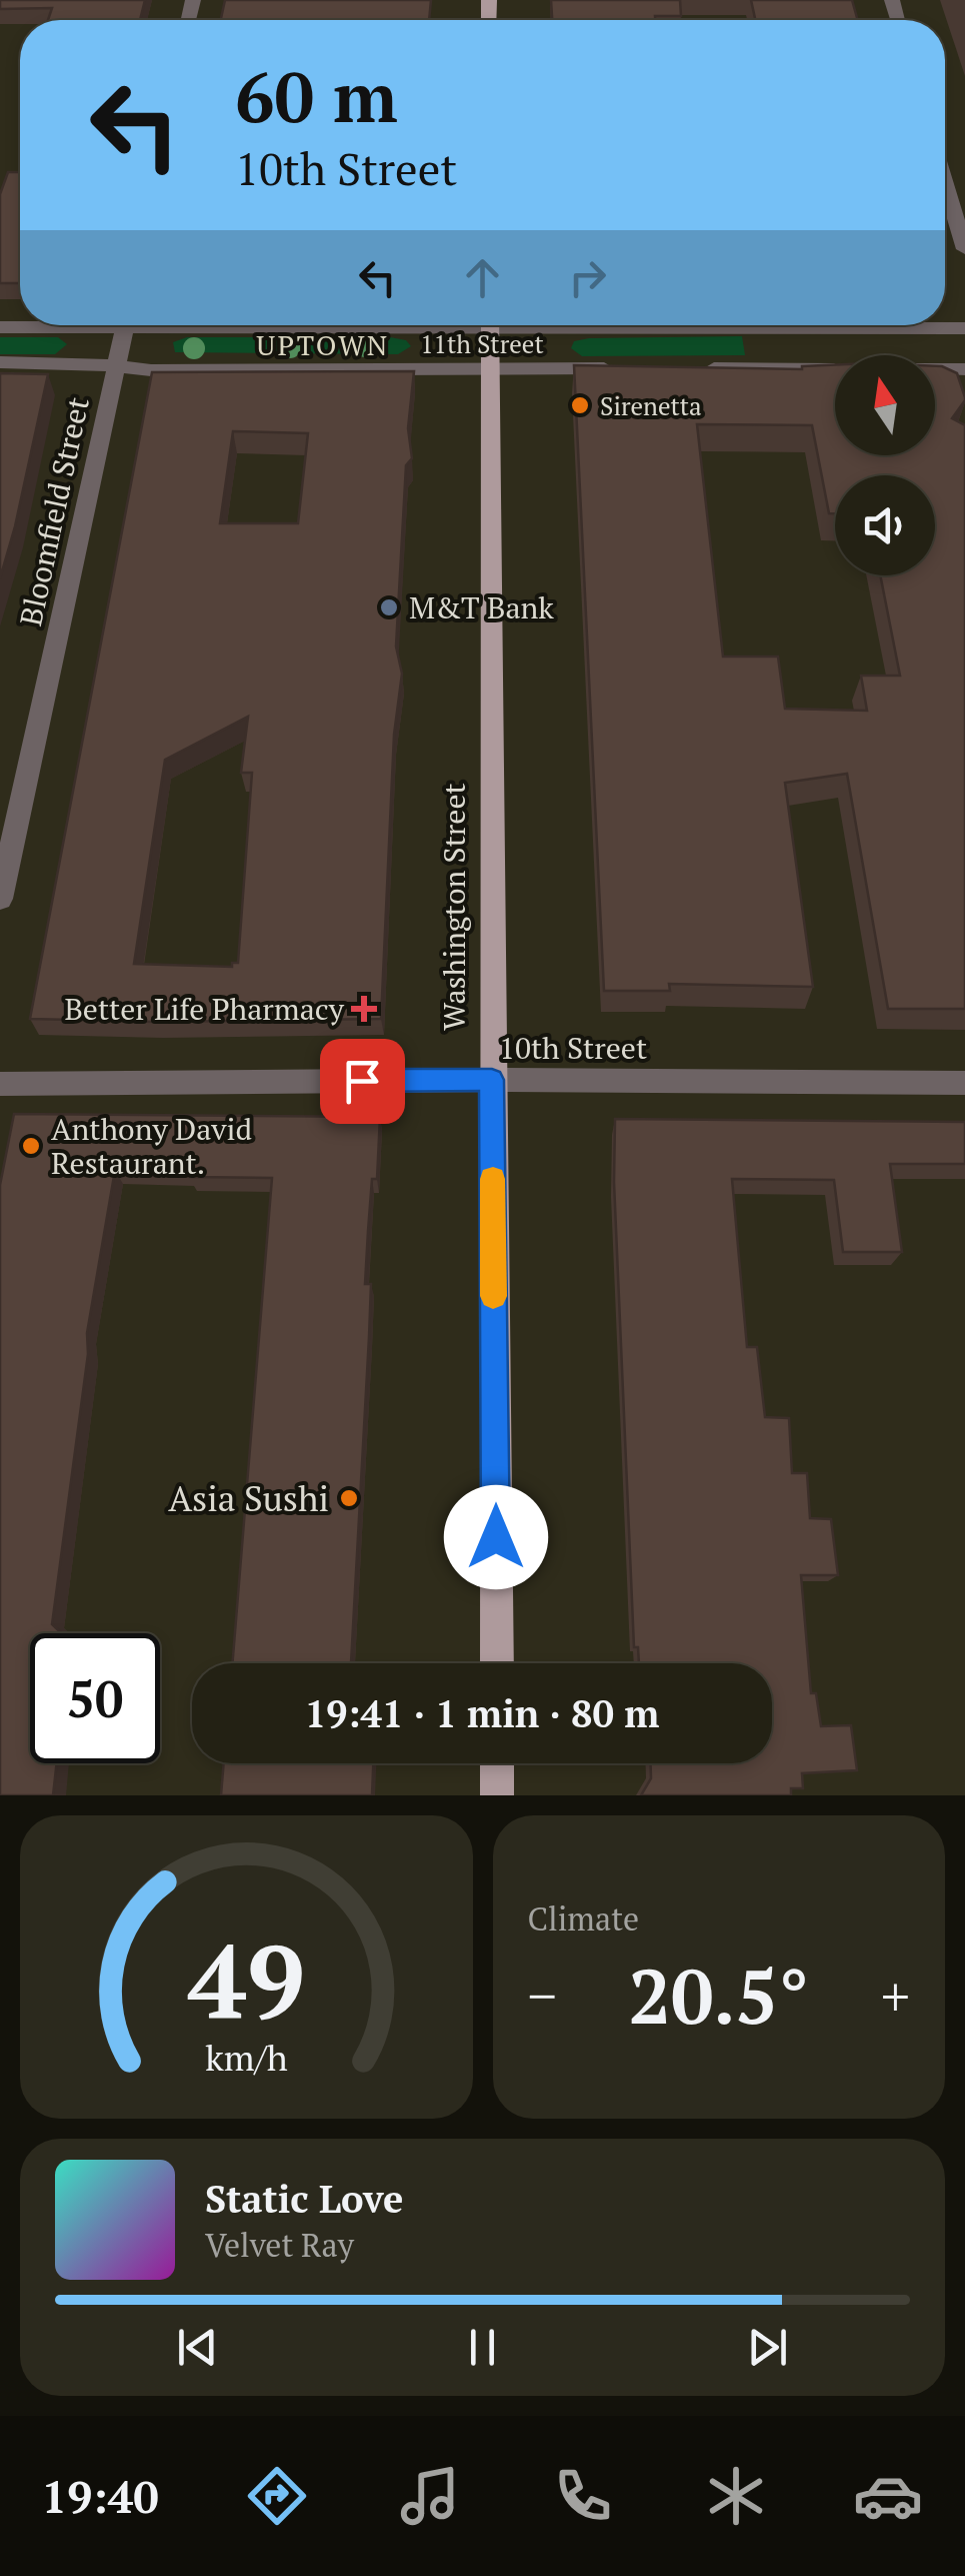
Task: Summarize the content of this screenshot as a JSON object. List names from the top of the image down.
{
  "streets": {
    "main road": ["Washington Street"],
    "street": ["11th Street", "Bloomfield Street", "10th Street"]
  },
  "crossings": [
    ["11th Street", "Bloomfield Street"],
    ["11th Street", "Washington Street"],
    ["Washington Street", "10th Street"]
  ],
  "districts": ["UPTOWN"],
  "places": {
    "other": [
      "Sirenetta",
      "M&T Bank",
      "Anthony David Restaurant.",
      "Asia Sushi"
    ],
    "health": ["Better Life Pharmacy"]
  },
  "north": "top",
  "page": {
    "turn": ["60 m", "10th Street"],
    "limit": "50",
    "trip": "19:41 · 1 min · 80 m",
    "tile": "Climate",
    "heat": ["−", "20.5°", "+"],
    "song": ["Static Love", "Velvet Ray"],
    "tabs": "19:40",
    "gauge": ["49", "km/h"]
  }
}
